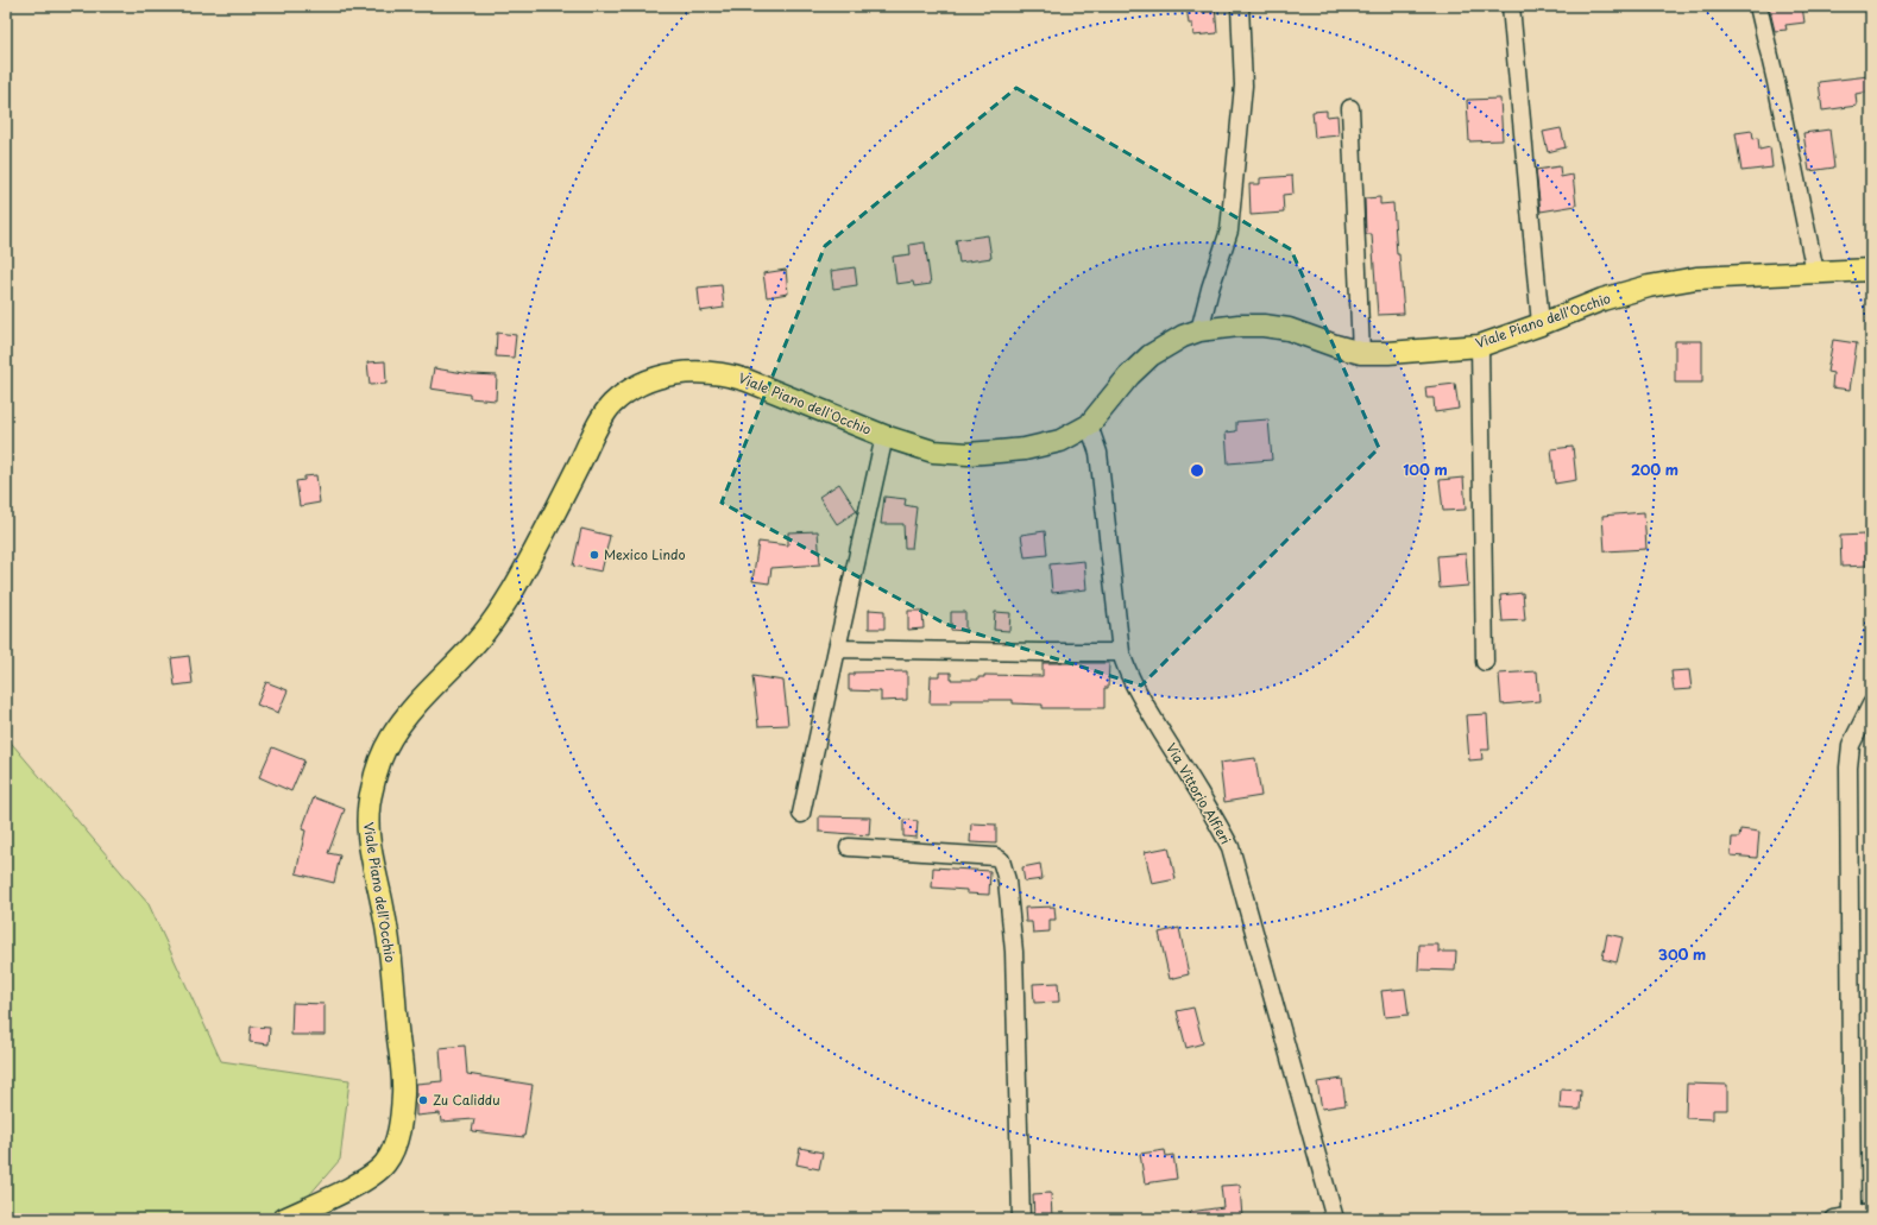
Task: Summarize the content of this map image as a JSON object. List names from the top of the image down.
{
  "streets": {
    "main road": ["Viale Piano dell'Occhio"],
    "street": ["Via Vittorio Alfieri"]
  },
  "crossings": [
    ["Viale Piano dell'Occhio", "Via Vittorio Alfieri"]
  ],
  "places": ["Mexico Lindo", "Zu Caliddu"],
  "rings": ["100 m", "200 m", "300 m"]
}
